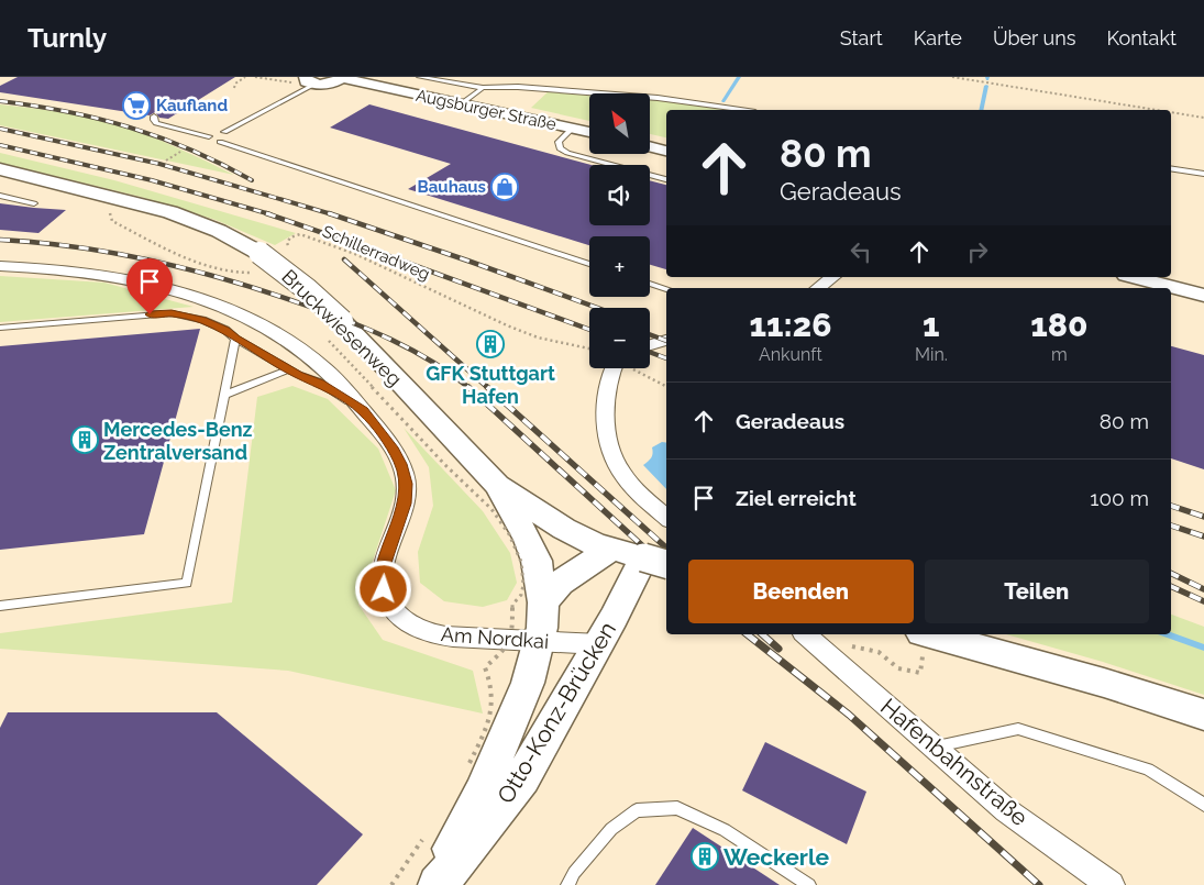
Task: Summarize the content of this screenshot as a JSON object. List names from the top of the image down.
{
  "streets": {
    "main road": ["Bruckwiesenweg", "Otto-Konz-Brücken"],
    "street": ["Augsburger Straße", "Am Nordkai", "Hafenbahnstraße"],
    "path": ["Schillerradweg"]
  },
  "crossings": [
    ["Bruckwiesenweg", "Otto-Konz-Brücken"],
    ["Am Nordkai", "Otto-Konz-Brücken"]
  ],
  "places": {
    "supermarket": ["Kaufland"],
    "shop": ["Bauhaus"],
    "building": ["GFK Stuttgart Hafen", "Mercedes-Benz Zentralversand", "Weckerle"]
  },
  "north": "top left",
  "page": {
    "header": "Turnly",
    "nav": [
      "Start",
      "Karte",
      "Über uns",
      "Kontakt"
    ],
    "map_buttons": ["+", "−"],
    "turn": ["80 m", "Geradeaus"],
    "eta": [
      "11:26",
      "Ankunft",
      "1",
      "Min.",
      "180",
      "m"
    ],
    "list": [
      {
        "name": "Geradeaus",
        "value": "80 m"
      },
      {
        "name": "Ziel erreicht",
        "value": "100 m"
      }
    ],
    "buttons": ["Beenden", "Teilen"]
  }
}
